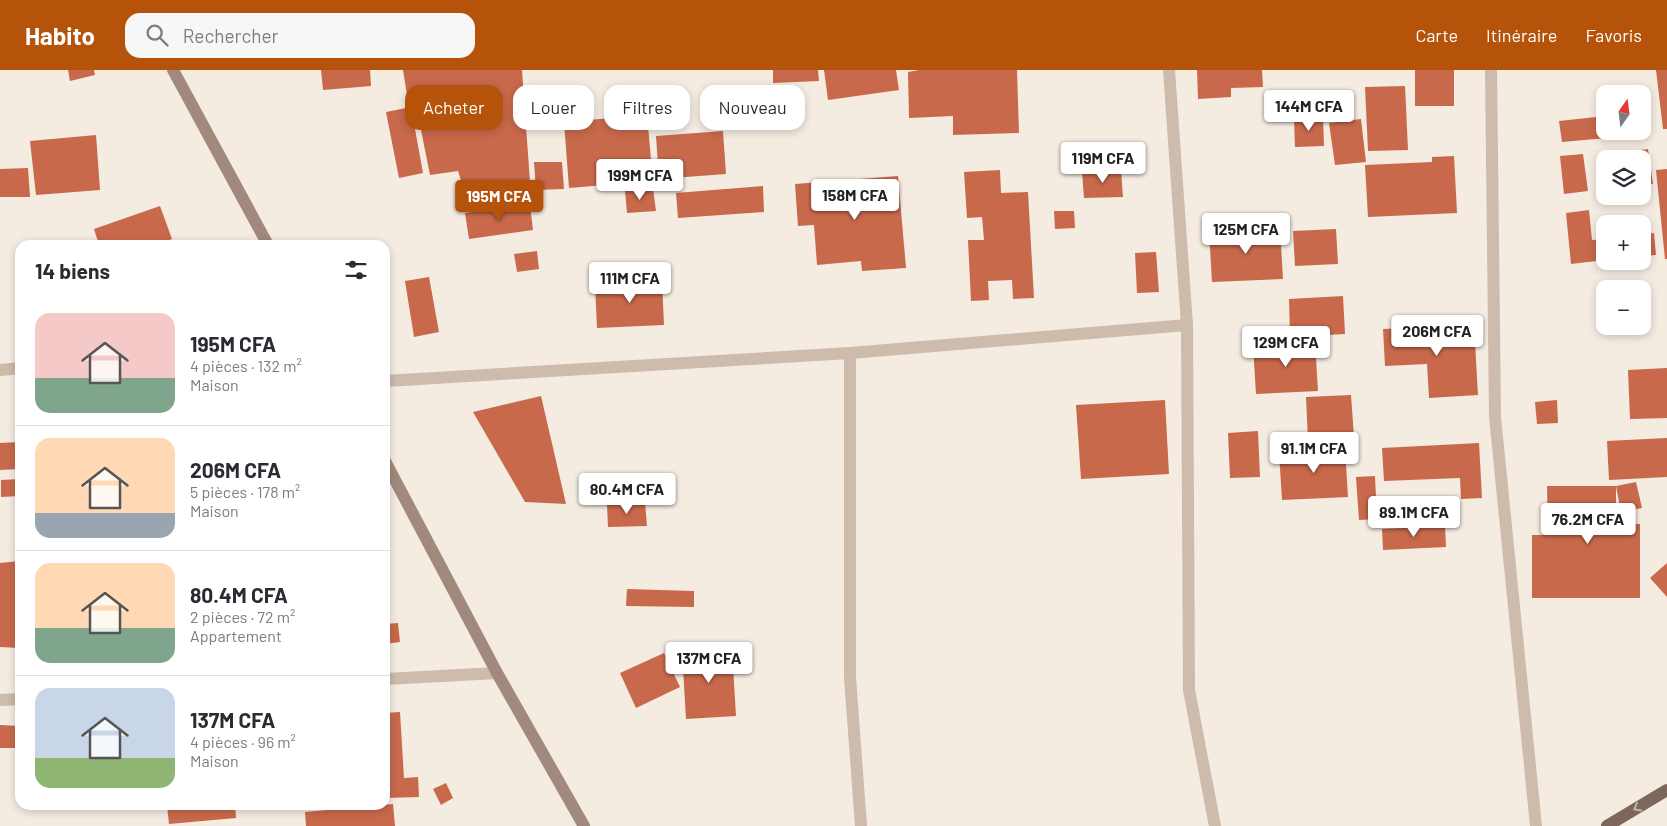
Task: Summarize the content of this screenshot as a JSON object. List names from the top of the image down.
{
  "north": "top",
  "page": {
    "header": "Habito",
    "search": "Rechercher",
    "nav": ["Carte", "Itinéraire", "Favoris"],
    "map_buttons": ["+", "−"],
    "chip": [
      "Acheter",
      "Louer",
      "Filtres",
      "Nouveau"
    ],
    "price": [
      "144M CFA",
      "119M CFA",
      "199M CFA",
      "158M CFA",
      "195M CFA",
      "125M CFA",
      "111M CFA",
      "206M CFA",
      "129M CFA",
      "91.1M CFA",
      "80.4M CFA",
      "89.1M CFA",
      "76.2M CFA",
      "137M CFA"
    ],
    "heading": "14 biens",
    "list": [
      {
        "name": "195M CFA",
        "note": "4 pièces · 132 m² · Maison"
      },
      {
        "name": "206M CFA",
        "note": "5 pièces · 178 m² · Maison"
      },
      {
        "name": "80.4M CFA",
        "note": "2 pièces · 72 m² · Appartement"
      },
      {
        "name": "137M CFA",
        "note": "4 pièces · 96 m² · Maison"
      }
    ]
  }
}
